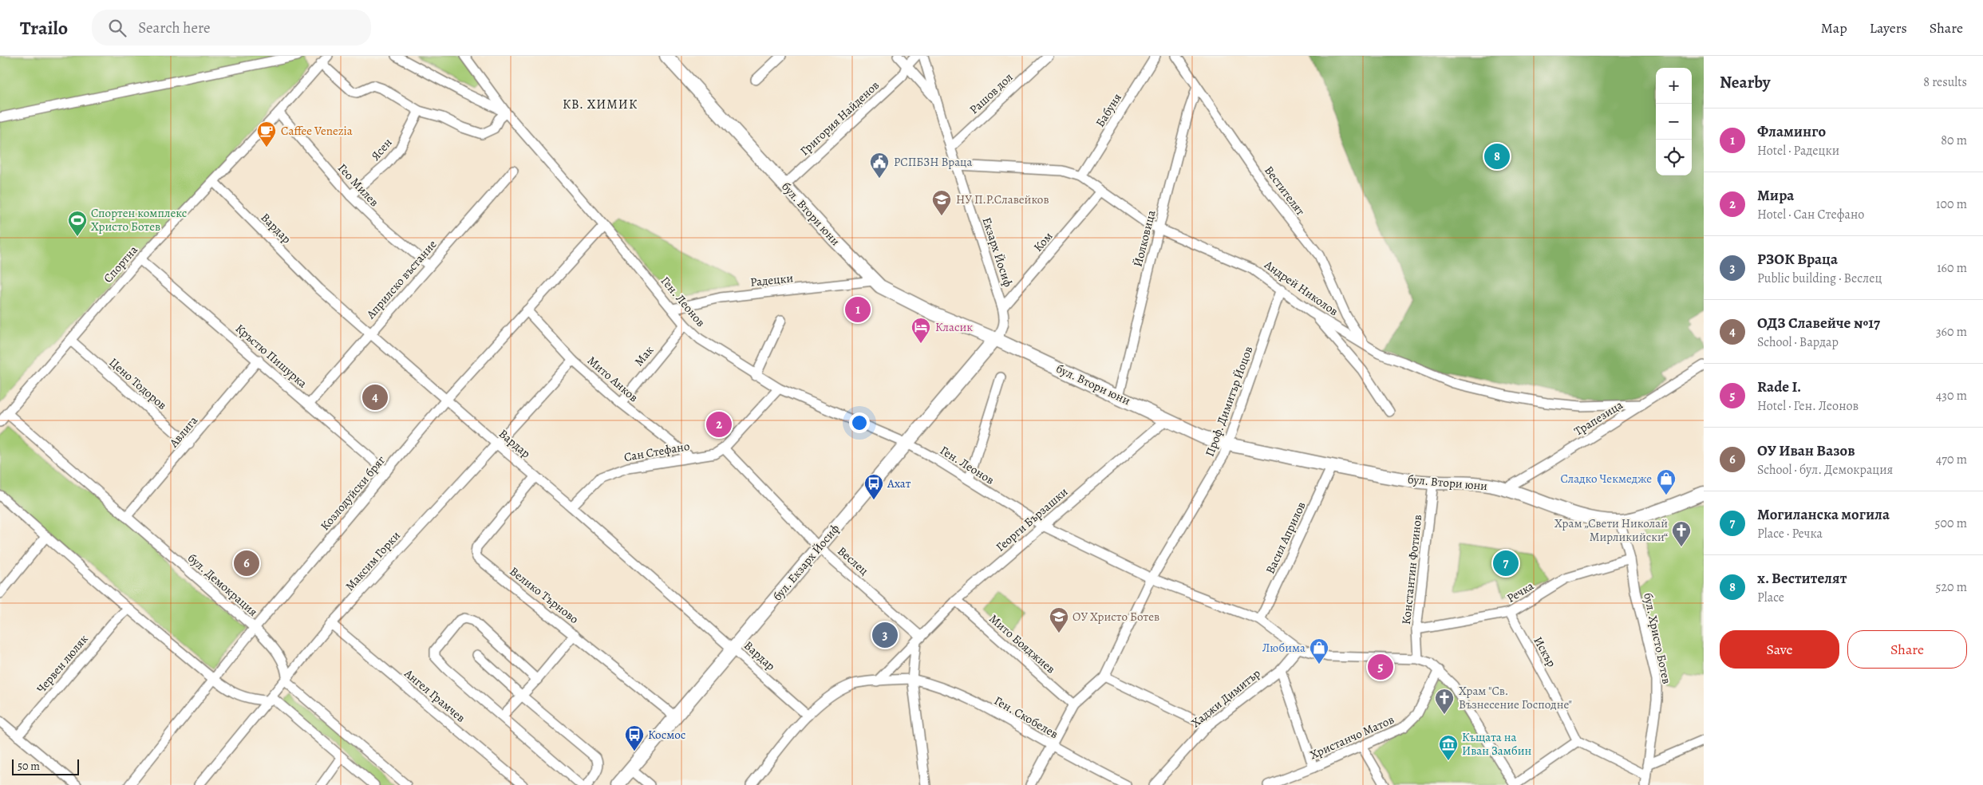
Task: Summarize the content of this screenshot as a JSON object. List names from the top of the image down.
{
  "streets": {
    "street": [
      "Рашов дол",
      "Бабуня",
      "Григория Найденов",
      "Ясен",
      "Гео Милев",
      "Вестителят",
      "бул. Втори юни",
      "Вардар",
      "Йолковица",
      "Ком",
      "Екзарх Йосиф",
      "Спортна",
      "Априлско въстание",
      "Радецки",
      "Андрей Николов",
      "Ген. Леонов",
      "Кръстю Пишурка",
      "Мак",
      "Мито Анков",
      "Цено Тодоров",
      "Проф. Димитър Йоцов",
      "Трапезица",
      "Авлига",
      "Сан Стефано",
      "Козлодуйски бряг",
      "Георги Бързашки",
      "Васил Априлов",
      "Максим Горки",
      "Веслец",
      "бул. Екзарх Йосиф",
      "Константин Фотинов",
      "бул. Демокрация",
      "Речка",
      "Велико Търново",
      "бул. Христо Ботев",
      "Мито Бояджиев",
      "Искър",
      "Червен люляк",
      "Ангел Грамчев",
      "Хаджи Димитър",
      "Ген. Скобелев",
      "Христанчо Матов"
    ]
  },
  "crossings": [
    ["Рашов дол", "Екзарх Йосиф"],
    ["Бабуня", "Андрей Николов"],
    ["Григория Найденов", "бул. Втори юни"],
    ["Ясен", "Гео Милев"],
    ["Гео Милев", "Спортна"],
    ["Гео Милев", "Априлско въстание"],
    ["Вестителят", "Йолковица"],
    ["Вестителят", "Андрей Николов"],
    ["бул. Втори юни", "Йолковица"],
    ["бул. Втори юни", "Екзарх Йосиф"],
    ["бул. Втори юни", "Радецки"],
    ["бул. Втори юни", "Проф. Димитър Йоцов"],
    ["бул. Втори юни", "Трапезица"],
    ["бул. Втори юни", "Георги Бързашки"],
    ["бул. Втори юни", "Васил Априлов"],
    ["бул. Втори юни", "бул. Екзарх Йосиф"],
    ["бул. Втори юни", "Константин Фотинов"],
    ["бул. Втори юни", "бул. Христо Ботев"],
    ["Вардар", "Спортна"],
    ["Вардар", "Априлско въстание"],
    ["Вардар", "Сан Стефано"],
    ["Вардар", "Козлодуйски бряг"],
    ["Вардар", "Максим Горки"],
    ["Вардар", "бул. Екзарх Йосиф"],
    ["Вардар", "Велико Търново"],
    ["Вардар", "Ген. Скобелев"],
    ["Йолковица", "Андрей Николов"],
    ["Ком", "Екзарх Йосиф"],
    ["Ком", "Андрей Николов"],
    ["Екзарх Йосиф", "Андрей Николов"],
    ["Екзарх Йосиф", "бул. Екзарх Йосиф"],
    ["Спортна", "Кръстю Пишурка"],
    ["Спортна", "Цено Тодоров"],
    ["Спортна", "бул. Демокрация"],
    ["Априлско въстание", "Кръстю Пишурка"],
    ["Радецки", "Ген. Леонов"],
    ["Андрей Николов", "Проф. Димитър Йоцов"],
    ["Андрей Николов", "Трапезица"],
    ["Ген. Леонов", "Мак"],
    ["Ген. Леонов", "Проф. Димитър Йоцов"],
    ["Ген. Леонов", "Сан Стефано"],
    ["Ген. Леонов", "Козлодуйски бряг"],
    ["Ген. Леонов", "Георги Бързашки"],
    ["Ген. Леонов", "Васил Априлов"],
    ["Ген. Леонов", "бул. Екзарх Йосиф"],
    ["Ген. Леонов", "Константин Фотинов"],
    ["Ген. Леонов", "Хаджи Димитър"],
    ["Ген. Леонов", "Христанчо Матов"],
    ["Кръстю Пишурка", "Авлига"],
    ["Кръстю Пишурка", "Козлодуйски бряг"],
    ["Мак", "Мито Анков"],
    ["Мито Анков", "Сан Стефано"],
    ["Мито Анков", "Козлодуйски бряг"],
    ["Мито Анков", "Максим Горки"],
    ["Цено Тодоров", "Авлига"],
    ["Авлига", "бул. Демокрация"],
    ["Сан Стефано", "Веслец"],
    ["Козлодуйски бряг", "бул. Демокрация"],
    ["Георги Бързашки", "Веслец"],
    ["Георги Бързашки", "Мито Бояджиев"],
    ["Георги Бързашки", "Ген. Скобелев"],
    ["Максим Горки", "бул. Демокрация"],
    ["Максим Горки", "Ангел Грамчев"],
    ["Веслец", "бул. Екзарх Йосиф"],
    ["бул. Екзарх Йосиф", "Велико Търново"],
    ["Константин Фотинов", "Речка"],
    ["Речка", "бул. Христо Ботев"],
    ["Речка", "Искър"]
  ],
  "districts": ["КВ. ХИМИК"],
  "places": {
    "cafe": ["Caffee Venezia"],
    "public building": ["РСПБЗН Враца"],
    "school or university": ["НУ П.Р.Славейков", "ОУ Христо Ботев"],
    "sports": ["Спортен комплекс Христо Ботев"],
    "hotel": ["Класик"],
    "shop": ["Сладко Чекмедже", "Любима"],
    "bus stop": ["Ахат", "Космос"],
    "church": ["Храм „Свети Николай Мирликийски“", "Храм \"Св. Възнесение Господне\""],
    "museum": ["Къщата на Иван Замбин"]
  },
  "scale_bar": "50 m",
  "page": {
    "header": "Trailo",
    "search": "Search here",
    "nav": ["Map", "Layers", "Share"],
    "heading": ["Nearby", "8 results"],
    "map_buttons": ["+", "−"],
    "list": [
      {
        "mark": "1",
        "name": "Фламинго",
        "note": "Hotel · Радецки",
        "value": "80 m"
      },
      {
        "mark": "2",
        "name": "Мира",
        "note": "Hotel · Сан Стефано",
        "value": "100 m"
      },
      {
        "mark": "3",
        "name": "РЗОК Враца",
        "note": "Public building · Веслец",
        "value": "160 m"
      },
      {
        "mark": "4",
        "name": "ОДЗ Славейче №17",
        "note": "School · Вардар",
        "value": "360 m"
      },
      {
        "mark": "5",
        "name": "Rade I.",
        "note": "Hotel · Ген. Леонов",
        "value": "430 m"
      },
      {
        "mark": "6",
        "name": "ОУ Иван Вазов",
        "note": "School · бул. Демокрация",
        "value": "470 m"
      },
      {
        "mark": "7",
        "name": "Могиланска могила",
        "note": "Place · Речка",
        "value": "500 m"
      },
      {
        "mark": "8",
        "name": "х. Вестителят",
        "note": "Place",
        "value": "520 m"
      }
    ],
    "pins": [
      "8",
      "1",
      "4",
      "2",
      "6",
      "7",
      "3",
      "5"
    ],
    "buttons": ["Save", "Share"],
    "scale": "50 m"
  }
}
